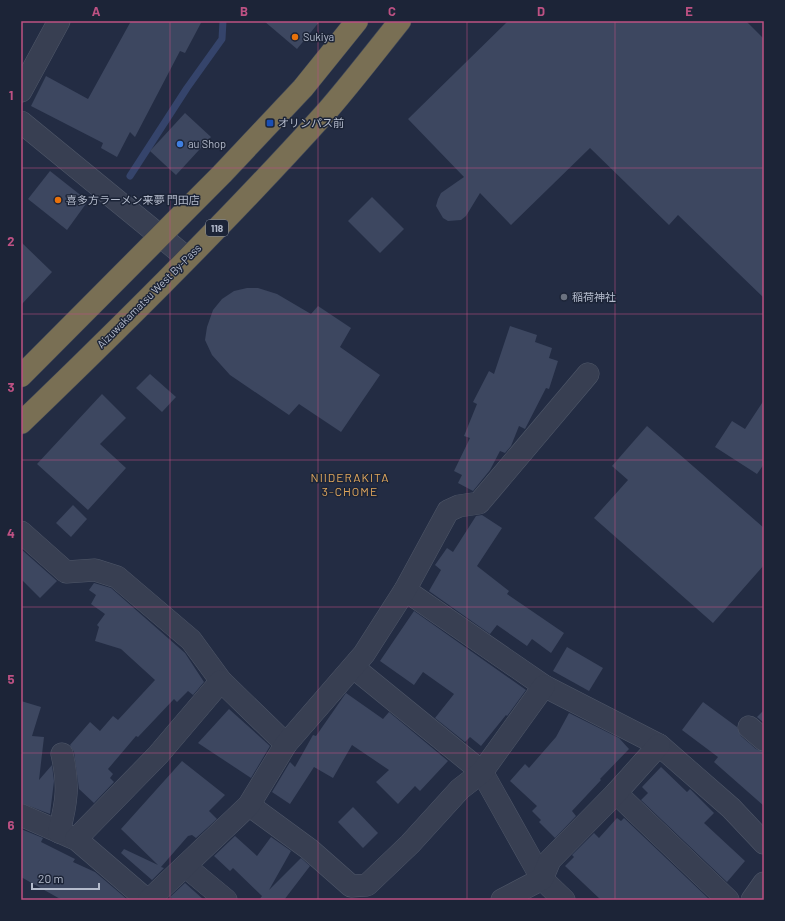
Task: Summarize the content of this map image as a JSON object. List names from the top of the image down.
{
  "streets": {
    "highway": ["118", "Aizuwakamatsu West By-Pass"]
  },
  "districts": ["NIIDERAKITA 3-CHOME"],
  "places": {
    "other": [
      "Sukiya",
      "au Shop",
      "喜多方ラーメン来夢 門田店",
      "稲荷神社"
    ],
    "transit": ["オリンパス前"]
  },
  "scale_bar": "20 m",
  "grid": {
    "columns": [
      "A",
      "B",
      "C",
      "D",
      "E"
    ],
    "rows": [
      "1",
      "2",
      "3",
      "4",
      "5",
      "6"
    ]
  }
}
